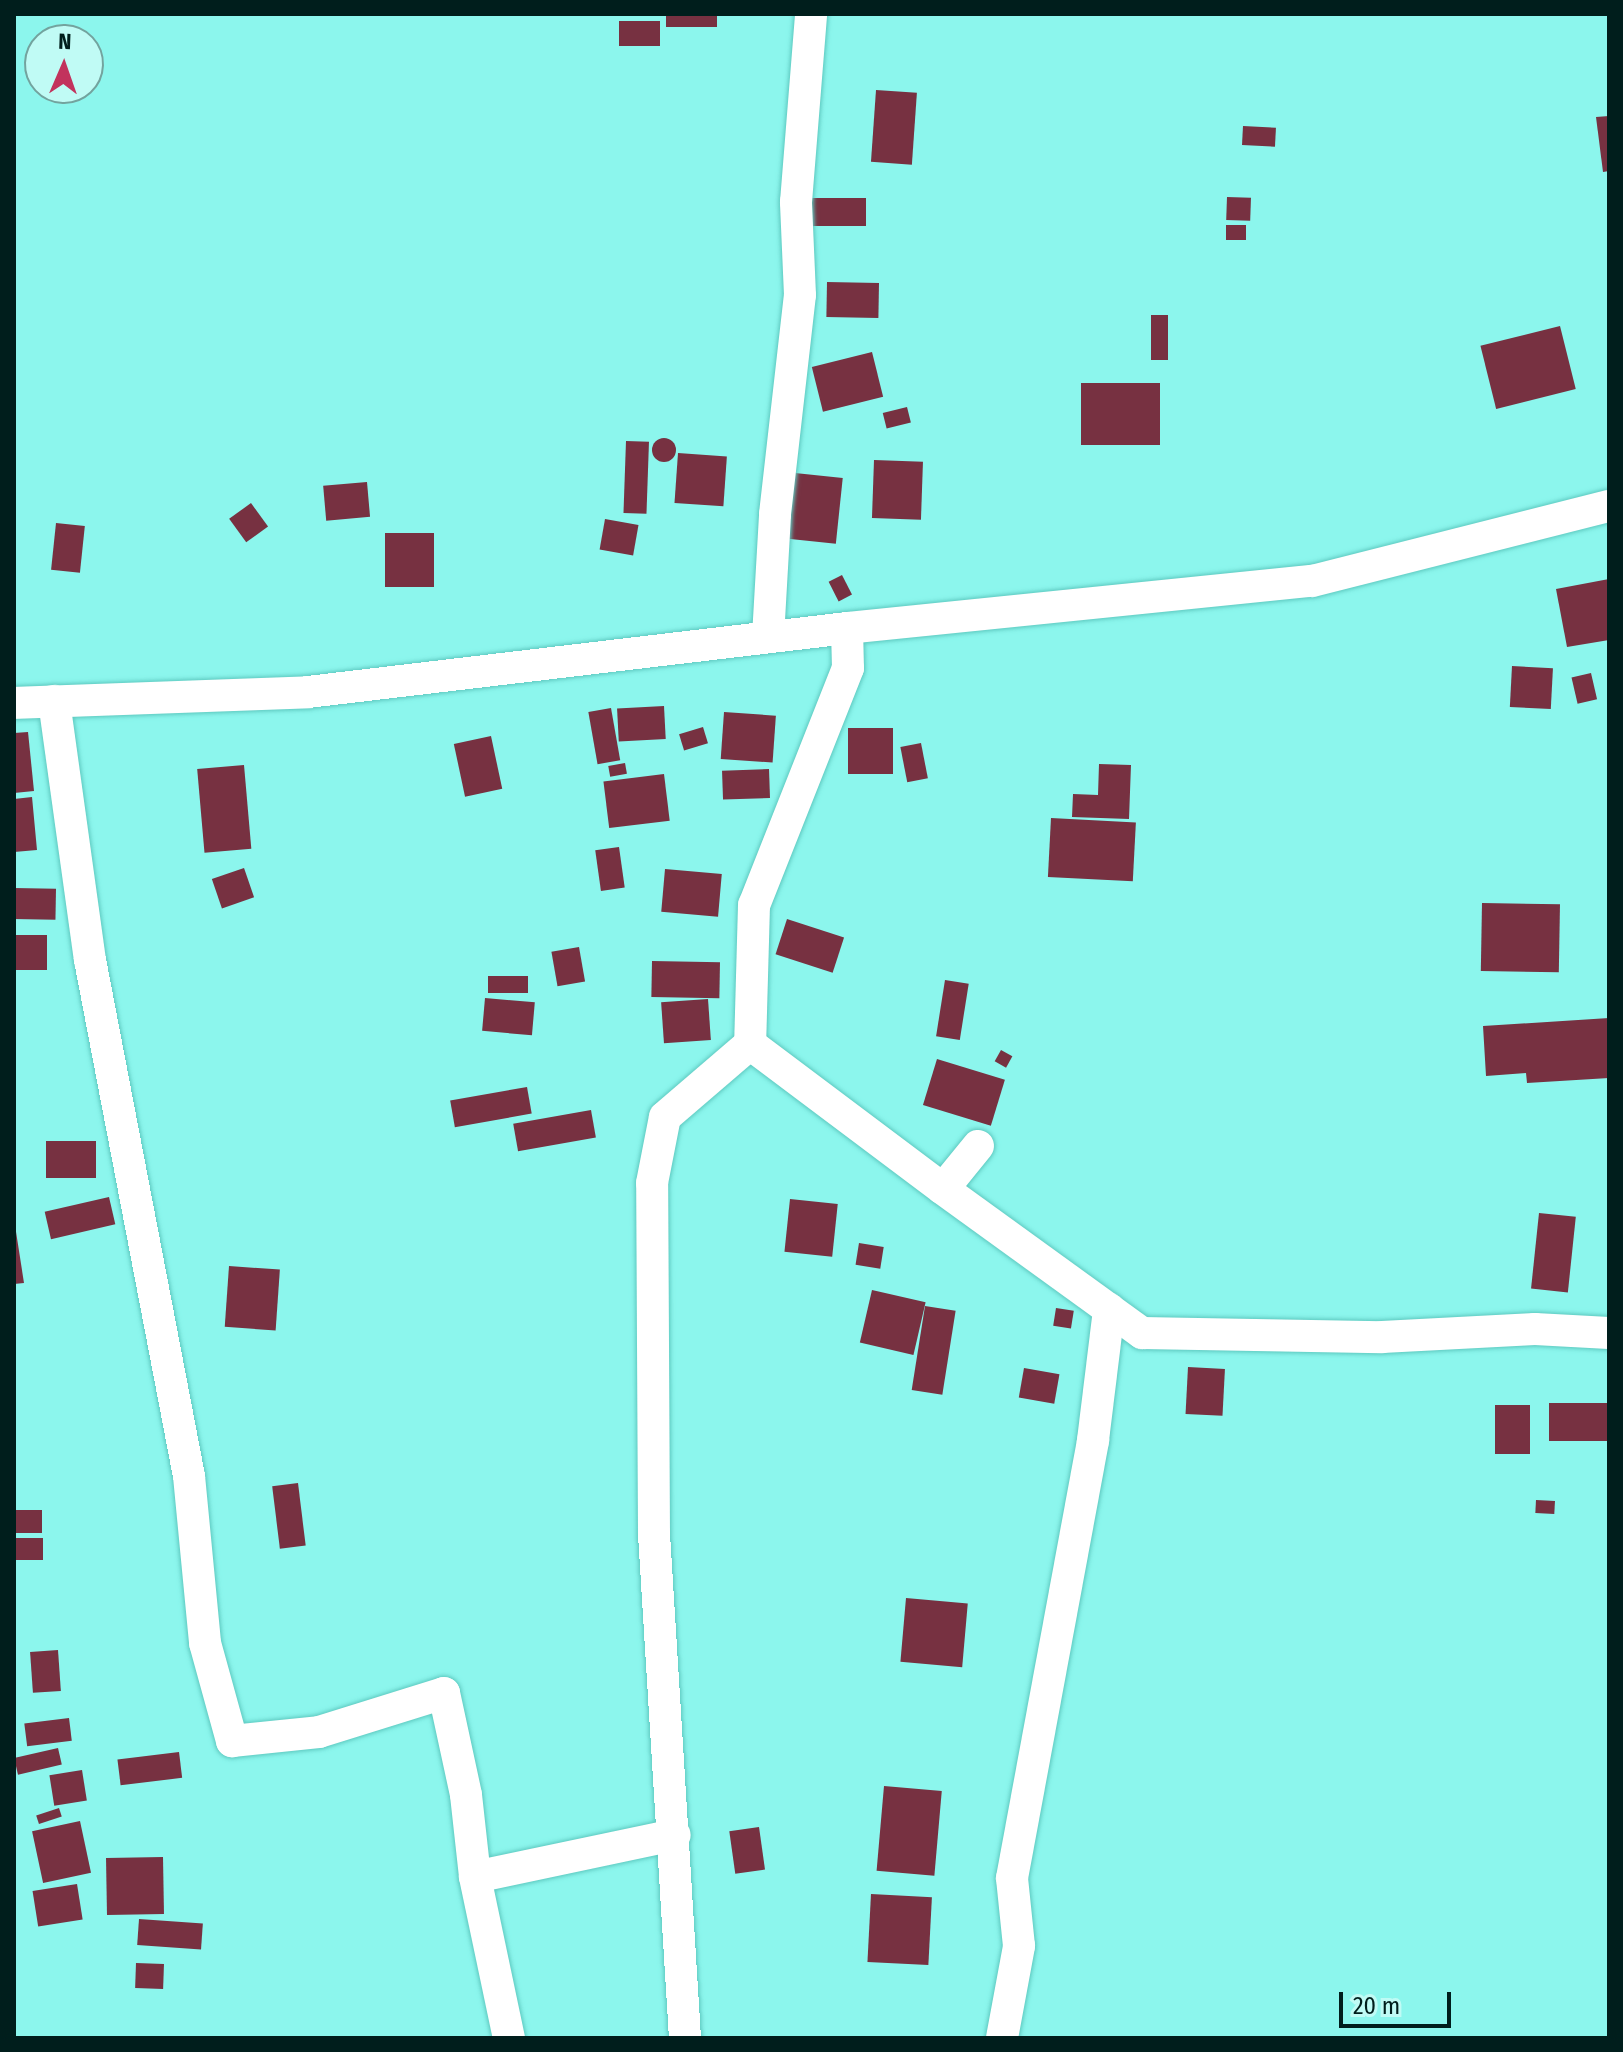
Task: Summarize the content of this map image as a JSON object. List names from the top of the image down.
{
  "scale_bar": "20 m",
  "north": "top"
}
